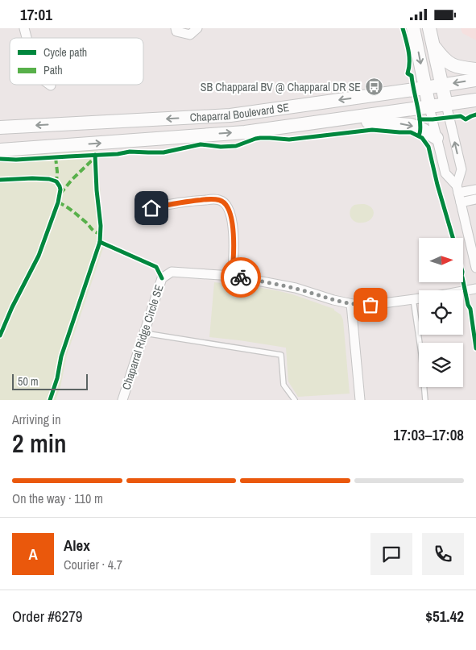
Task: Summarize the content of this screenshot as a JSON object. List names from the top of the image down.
{
  "streets": {
    "main road": ["Chaparral Boulevard SE"],
    "street": ["Chaparral Ridge Circle SE"]
  },
  "places": {
    "bus stop": ["SB Chapparal BV @ Chapparal DR SE"]
  },
  "legend": ["Cycle path", "Path"],
  "scale_bar": "50 m",
  "north": "right",
  "page": {
    "status": "17:01",
    "scale": "50 m",
    "heading": ["2 min", "Arriving in", "17:03–17:08"],
    "panel": [
      "Alex",
      "Courier · 4.7",
      "Order #6279",
      "$51.42"
    ],
    "bar": "On the way · 110 m",
    "round": "A"
  }
}
